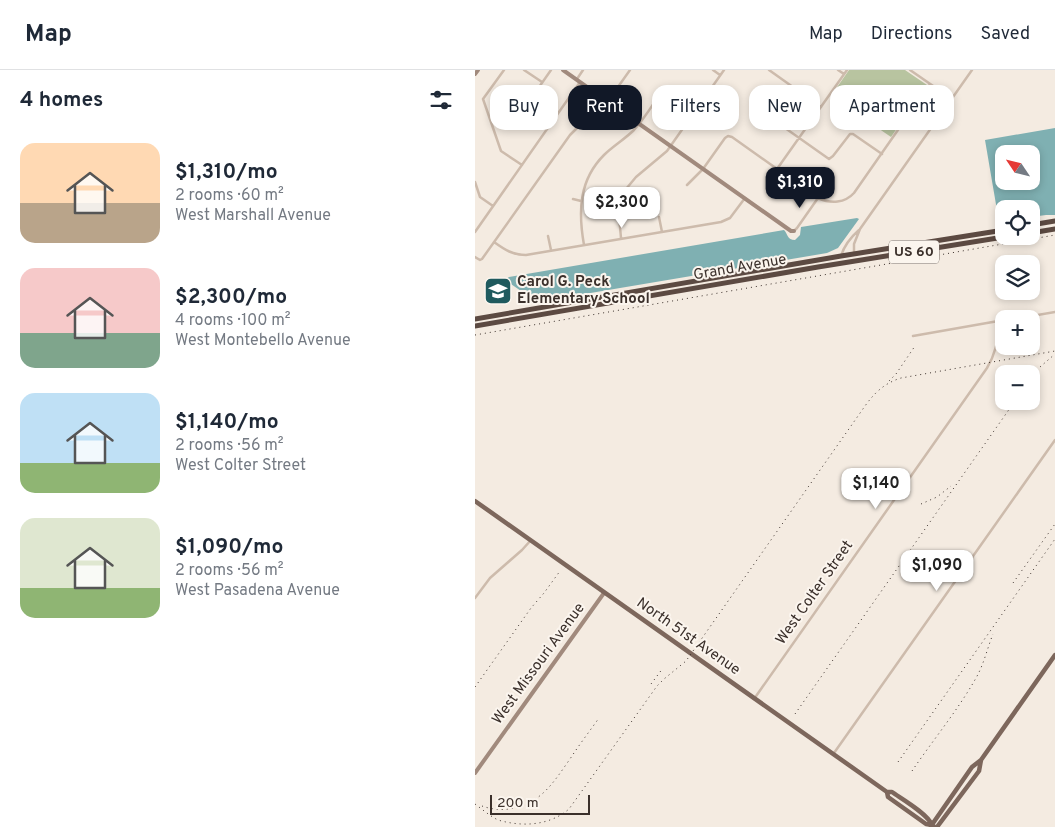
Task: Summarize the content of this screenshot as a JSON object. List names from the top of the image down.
{
  "streets": {
    "highway": ["US 60", "Grand Avenue"],
    "main road": ["North 51st Avenue"],
    "street": ["West Colter Street", "West Missouri Avenue"]
  },
  "crossings": [
    ["West Colter Street", "North 51st Avenue"],
    ["North 51st Avenue", "West Missouri Avenue"]
  ],
  "places": {
    "school or university": ["Carol G. Peck Elementary School"]
  },
  "scale_bar": "200 m",
  "north": "top left",
  "page": {
    "header": "Map",
    "nav": ["Map", "Directions", "Saved"],
    "heading": "4 homes",
    "chip": [
      "Buy",
      "Rent",
      "Filters",
      "New",
      "Apartment"
    ],
    "list": [
      {
        "name": "$1,310/mo",
        "note": "2 rooms · 60 m² · West Marshall Avenue"
      },
      {
        "name": "$2,300/mo",
        "note": "4 rooms · 100 m² · West Montebello Avenue"
      },
      {
        "name": "$1,140/mo",
        "note": "2 rooms · 56 m² · West Colter Street"
      },
      {
        "name": "$1,090/mo",
        "note": "2 rooms · 56 m² · West Pasadena Avenue"
      }
    ],
    "map_buttons": ["+", "−"],
    "price": [
      "$1,310",
      "$2,300",
      "$1,140",
      "$1,090"
    ],
    "scale": "200 m"
  }
}
